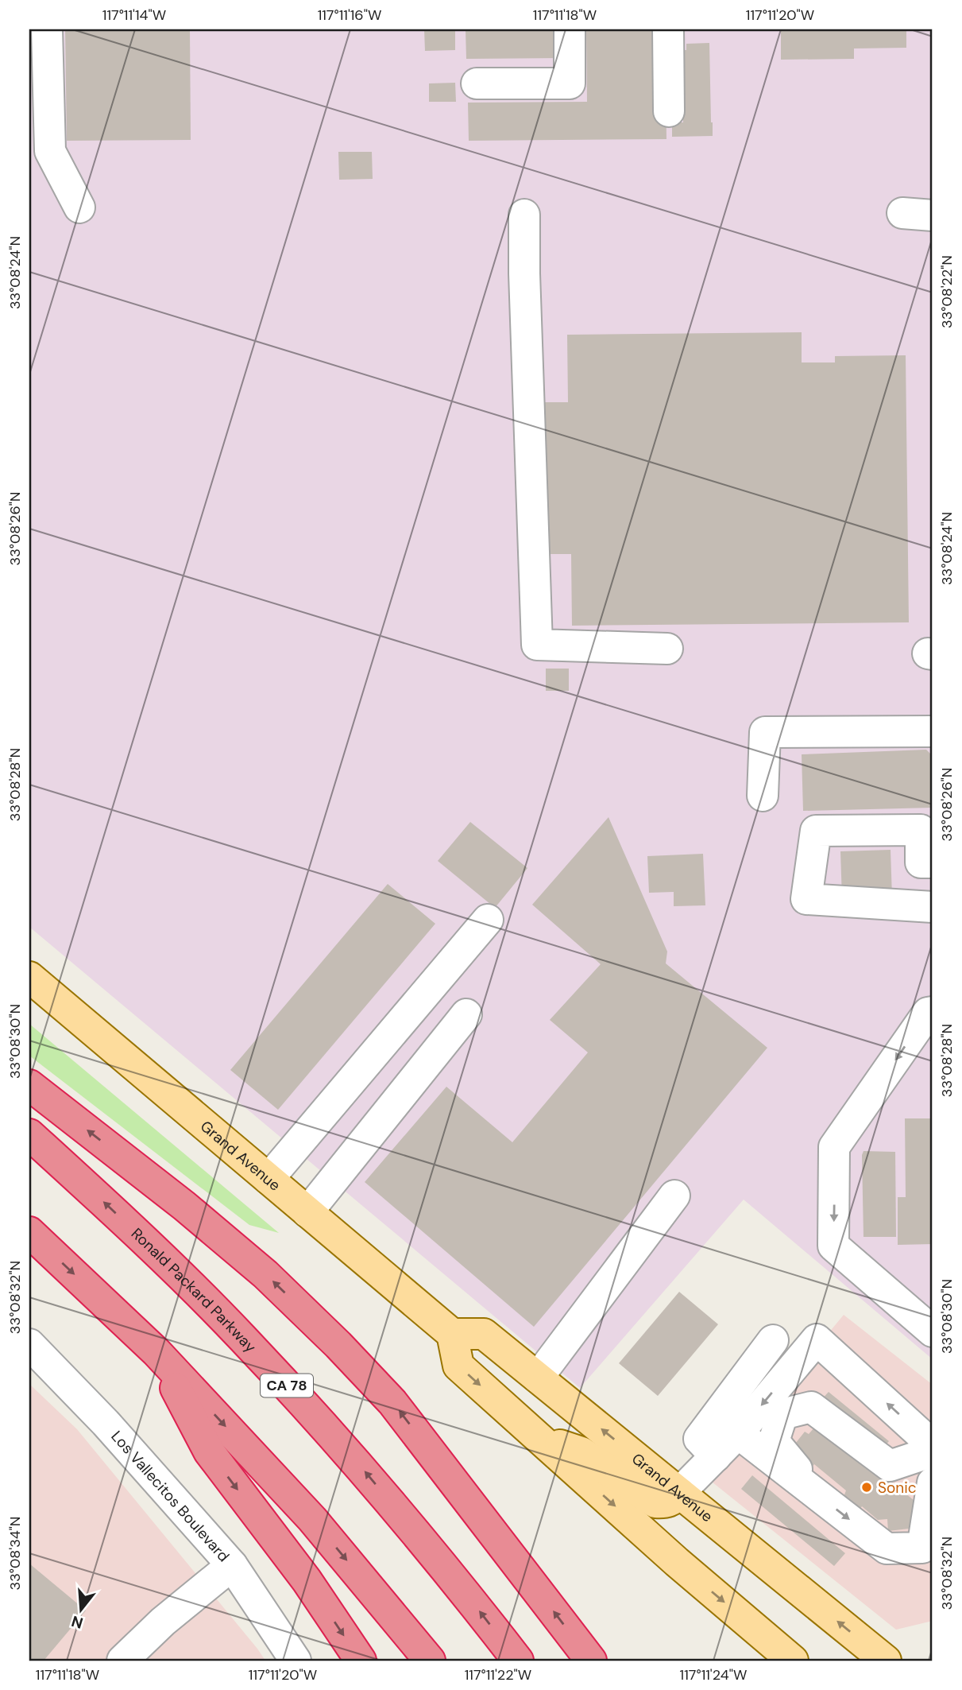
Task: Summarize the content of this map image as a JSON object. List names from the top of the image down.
{
  "streets": {
    "highway": ["Ronald Packard Parkway", "CA 78"],
    "main road": ["Grand Avenue"],
    "street": ["Los Vallecitos Boulevard"]
  },
  "places": ["Sonic"],
  "north": "bottom",
  "coordinates": [
    "117°11'14\"W",
    "117°11'16\"W",
    "117°11'18\"W",
    "117°11'20\"W",
    "33°08'24\"N",
    "33°08'22\"N",
    "33°08'26\"N",
    "33°08'28\"N",
    "33°08'30\"N",
    "33°08'32\"N",
    "33°08'34\"N",
    "117°11'22\"W",
    "117°11'24\"W"
  ]
}
